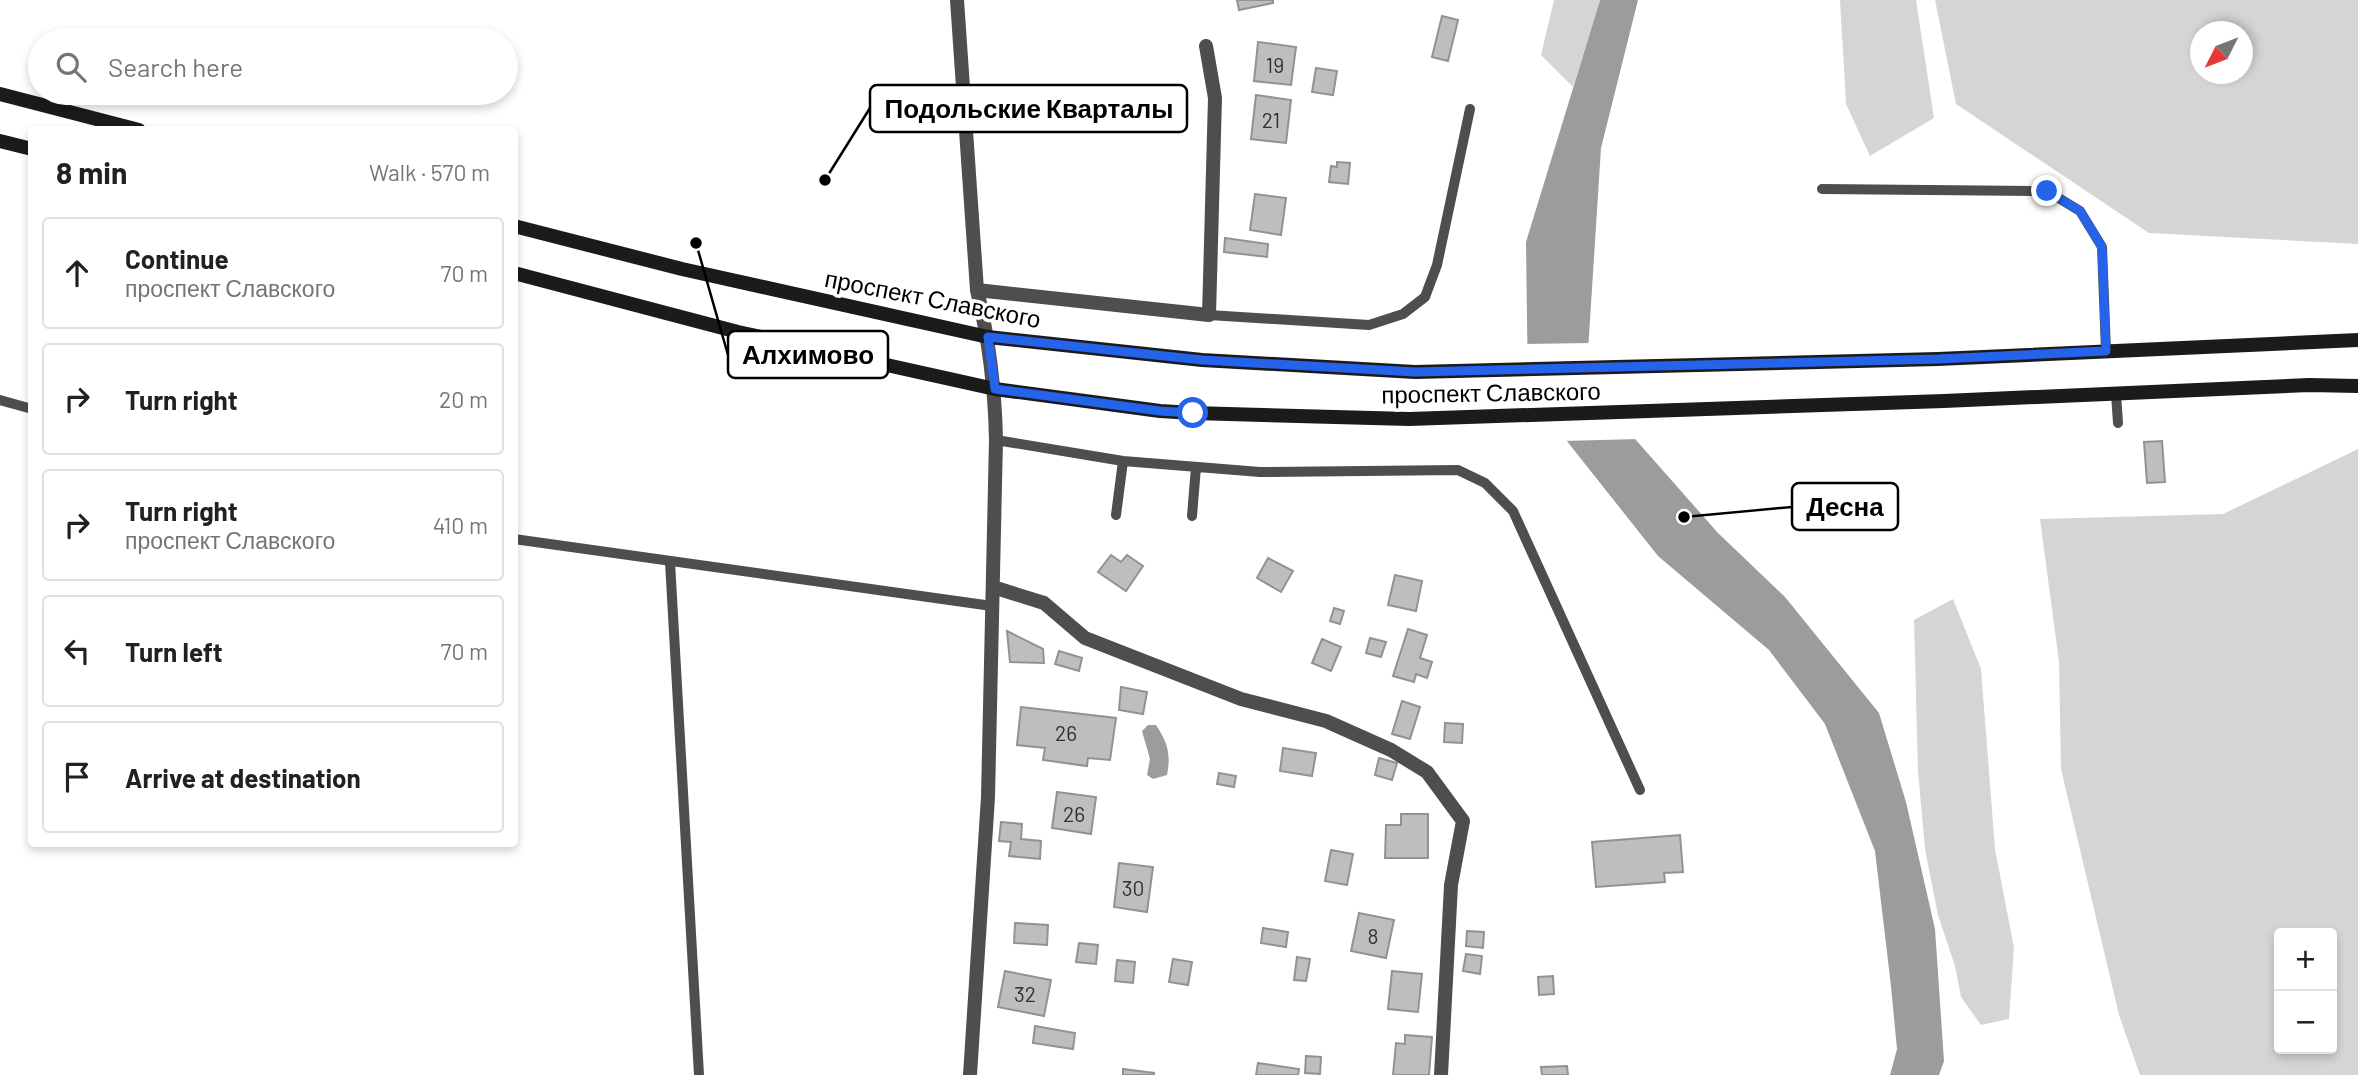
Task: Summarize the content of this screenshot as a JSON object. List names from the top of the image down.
{
  "streets": {
    "main road": ["проспект Славского"]
  },
  "places": ["Подольские Кварталы", "Алхимово", "Десна"],
  "house_numbers": [
    "19",
    "21",
    "26",
    "26",
    "30",
    "8",
    "32"
  ],
  "north": "bottom left",
  "page": {
    "search": "Search here",
    "heading": ["8 min", "Walk · 570 m"],
    "list": [
      ["Continue", "проспект Славского", "70 m"],
      ["Turn right", "20 m"],
      ["Turn right", "проспект Славского", "410 m"],
      ["Turn left", "70 m"],
      "Arrive at destination"
    ],
    "map_buttons": ["+", "−"]
  }
}
